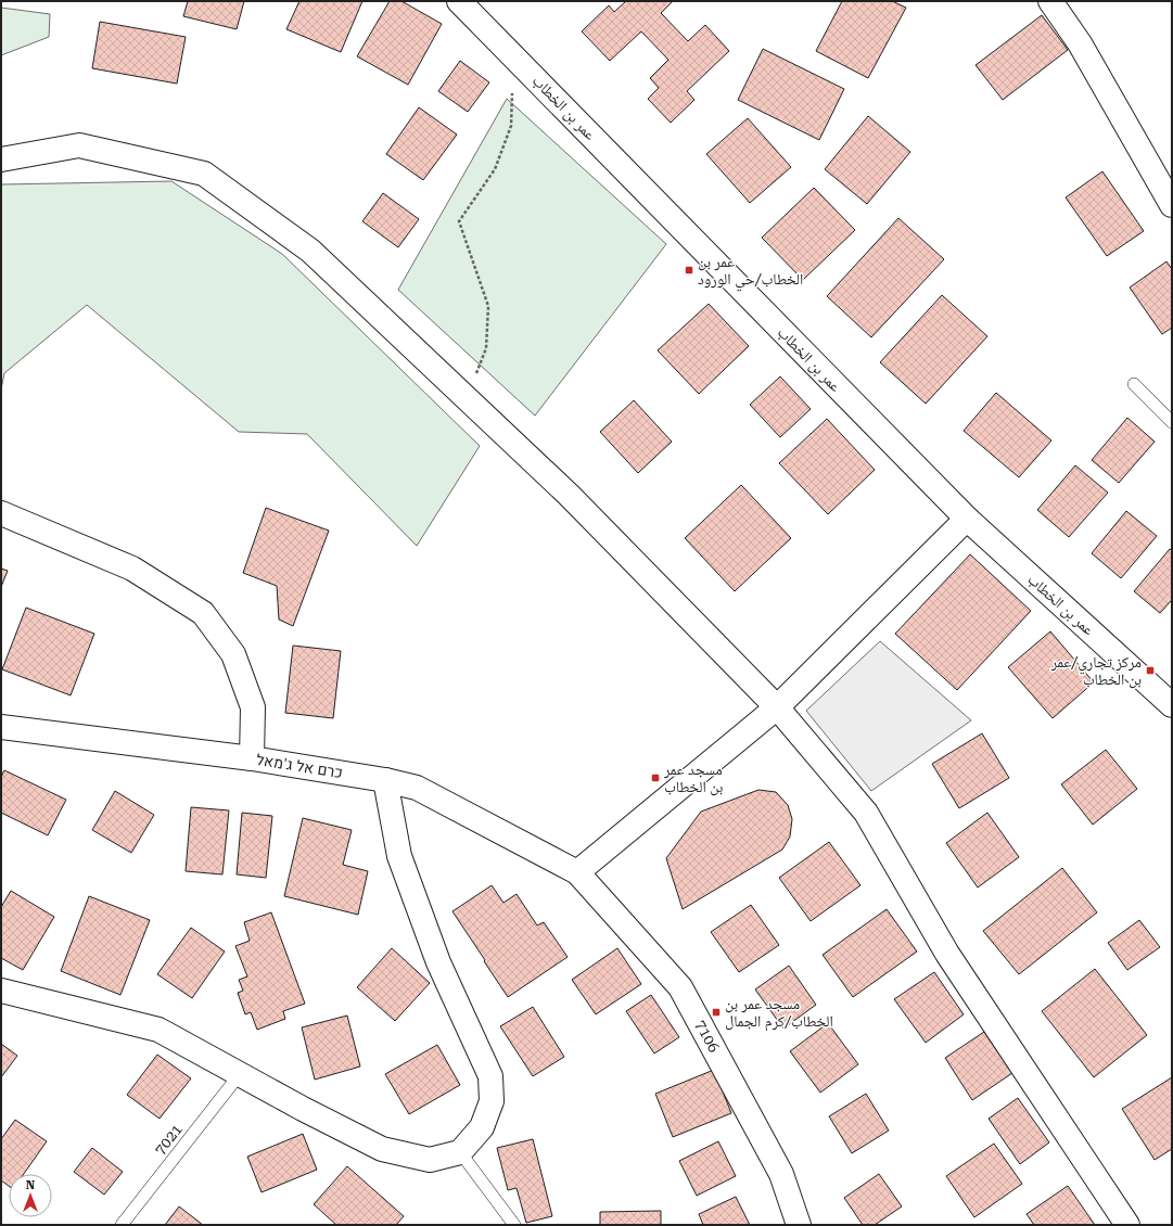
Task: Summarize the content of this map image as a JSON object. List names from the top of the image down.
{
  "streets": {
    "street": ["عمر بن الخطاب", "כרם אל ג'מאל", "7106"],
    "lane": ["7021"]
  },
  "crossings": [
    ["כרם אל ג'מאל", "7106"]
  ],
  "places": {
    "transit": [
      "عمر بن الخطاب/حي الورود",
      "مركز تجاري/عمر بن الخطاب",
      "مسجد عمر بن الخطاب",
      "مسجد عمر بن الخطاب/كرم الجمال"
    ]
  },
  "north": "top"
}
